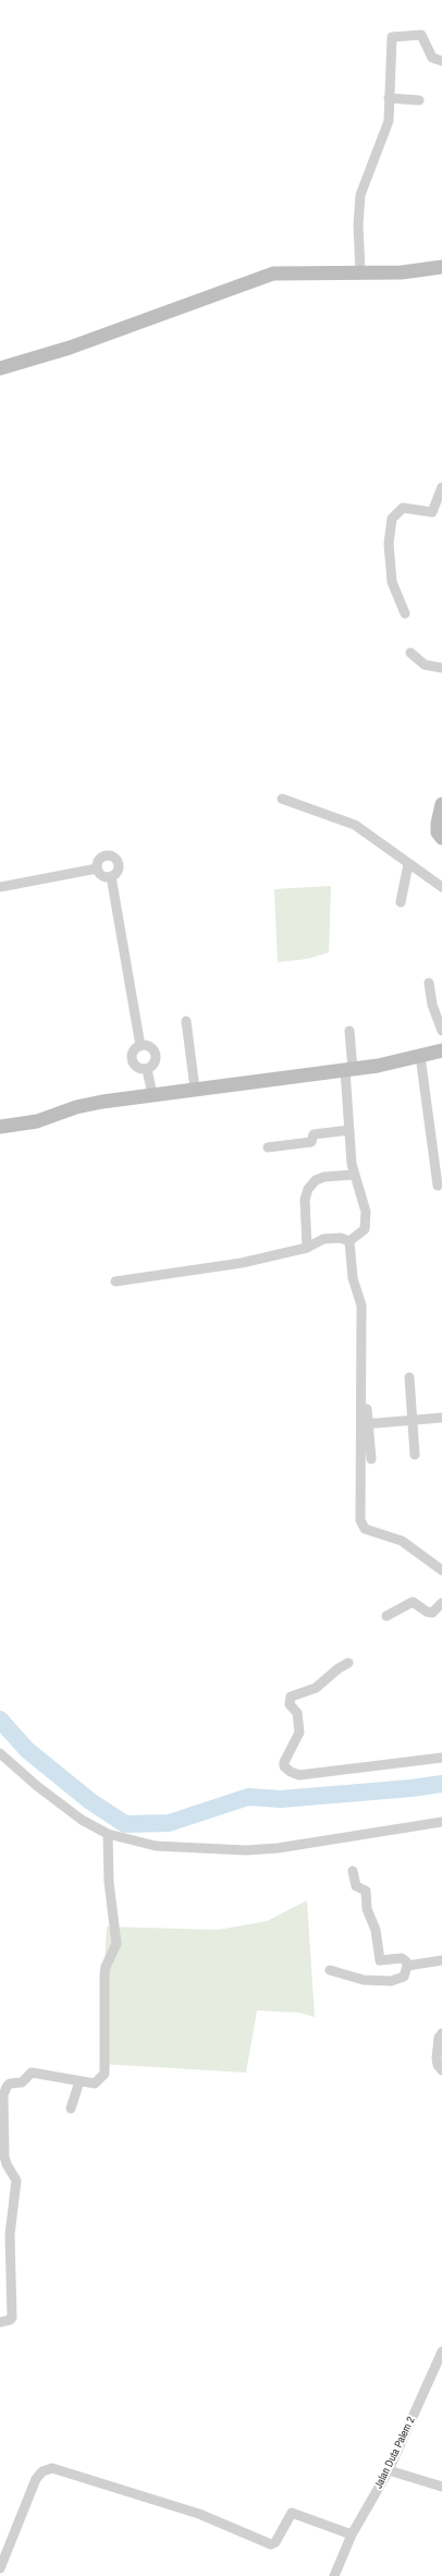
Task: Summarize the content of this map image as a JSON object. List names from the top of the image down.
{
  "streets": {
    "street": ["Jalan Duta Palem 2"]
  }
}
